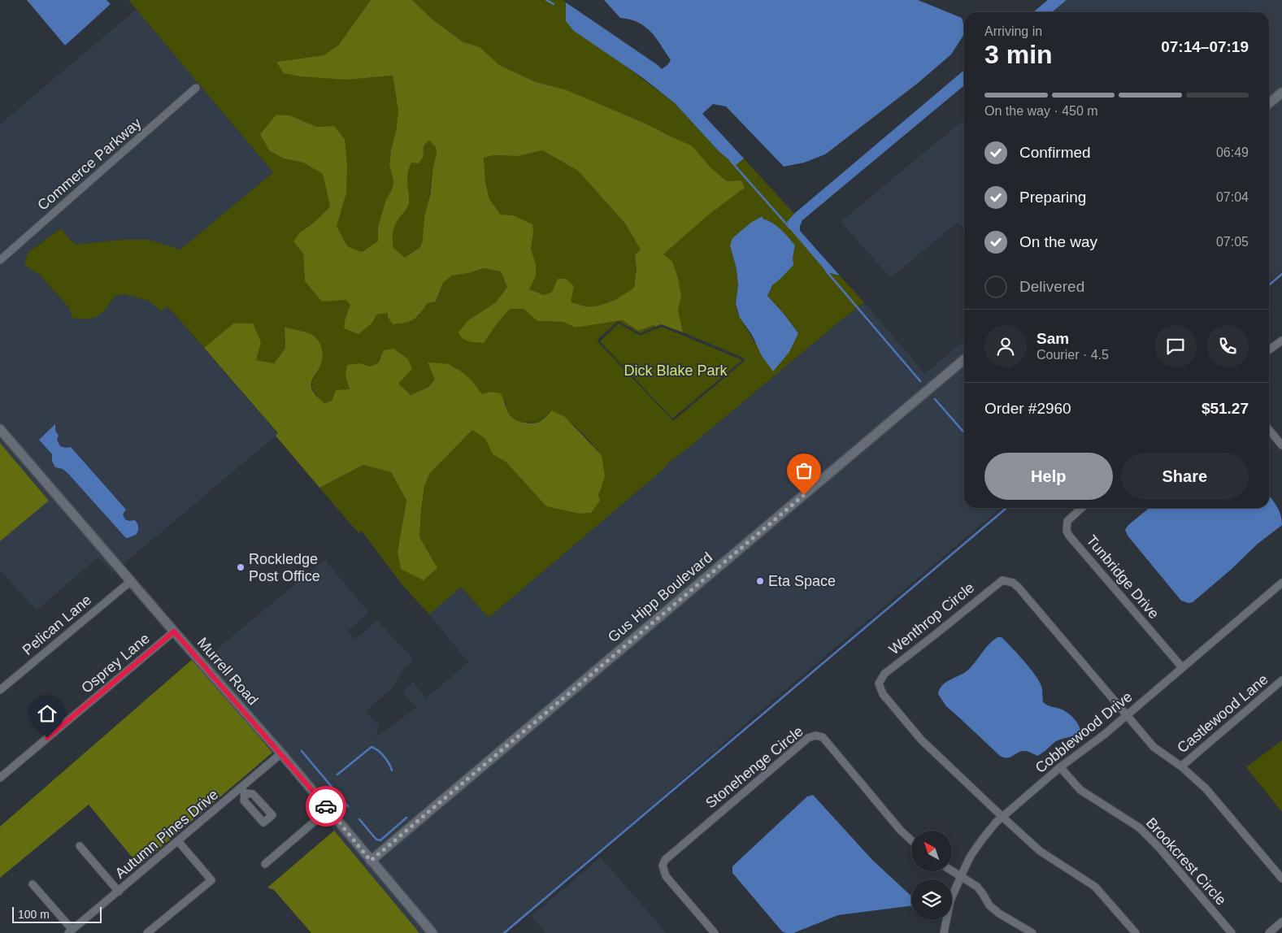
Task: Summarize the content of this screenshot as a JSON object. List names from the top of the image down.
{
  "streets": {
    "street": [
      "Commerce Parkway",
      "Tunbridge Drive",
      "Gus Hipp Boulevard",
      "Wenthrop Circle",
      "Pelican Lane",
      "Osprey Lane",
      "Murrell Road",
      "Castlewood Lane",
      "Cobblewood Drive",
      "Stonehenge Circle",
      "Autumn Pines Drive",
      "Brookcrest Circle"
    ]
  },
  "crossings": [
    ["Tunbridge Drive", "Cobblewood Drive"],
    ["Gus Hipp Boulevard", "Murrell Road"],
    ["Wenthrop Circle", "Cobblewood Drive"],
    ["Pelican Lane", "Murrell Road"],
    ["Osprey Lane", "Murrell Road"],
    ["Murrell Road", "Autumn Pines Drive"],
    ["Cobblewood Drive", "Brookcrest Circle"]
  ],
  "parks": ["Dick Blake Park"],
  "places": ["Rockledge Post Office", "Eta Space"],
  "scale_bar": "100 m",
  "north": "top left",
  "page": {
    "heading": ["3 min", "Arriving in", "07:14–07:19"],
    "panel": [
      "Sam",
      "Courier · 4.5",
      "Order #2960",
      "$51.27"
    ],
    "bar": "On the way · 450 m",
    "list": [
      ["Confirmed", "06:49"],
      ["Preparing", "07:04"],
      ["On the way", "07:05"],
      "Delivered"
    ],
    "buttons": ["Help", "Share"],
    "scale": "100 m"
  }
}
